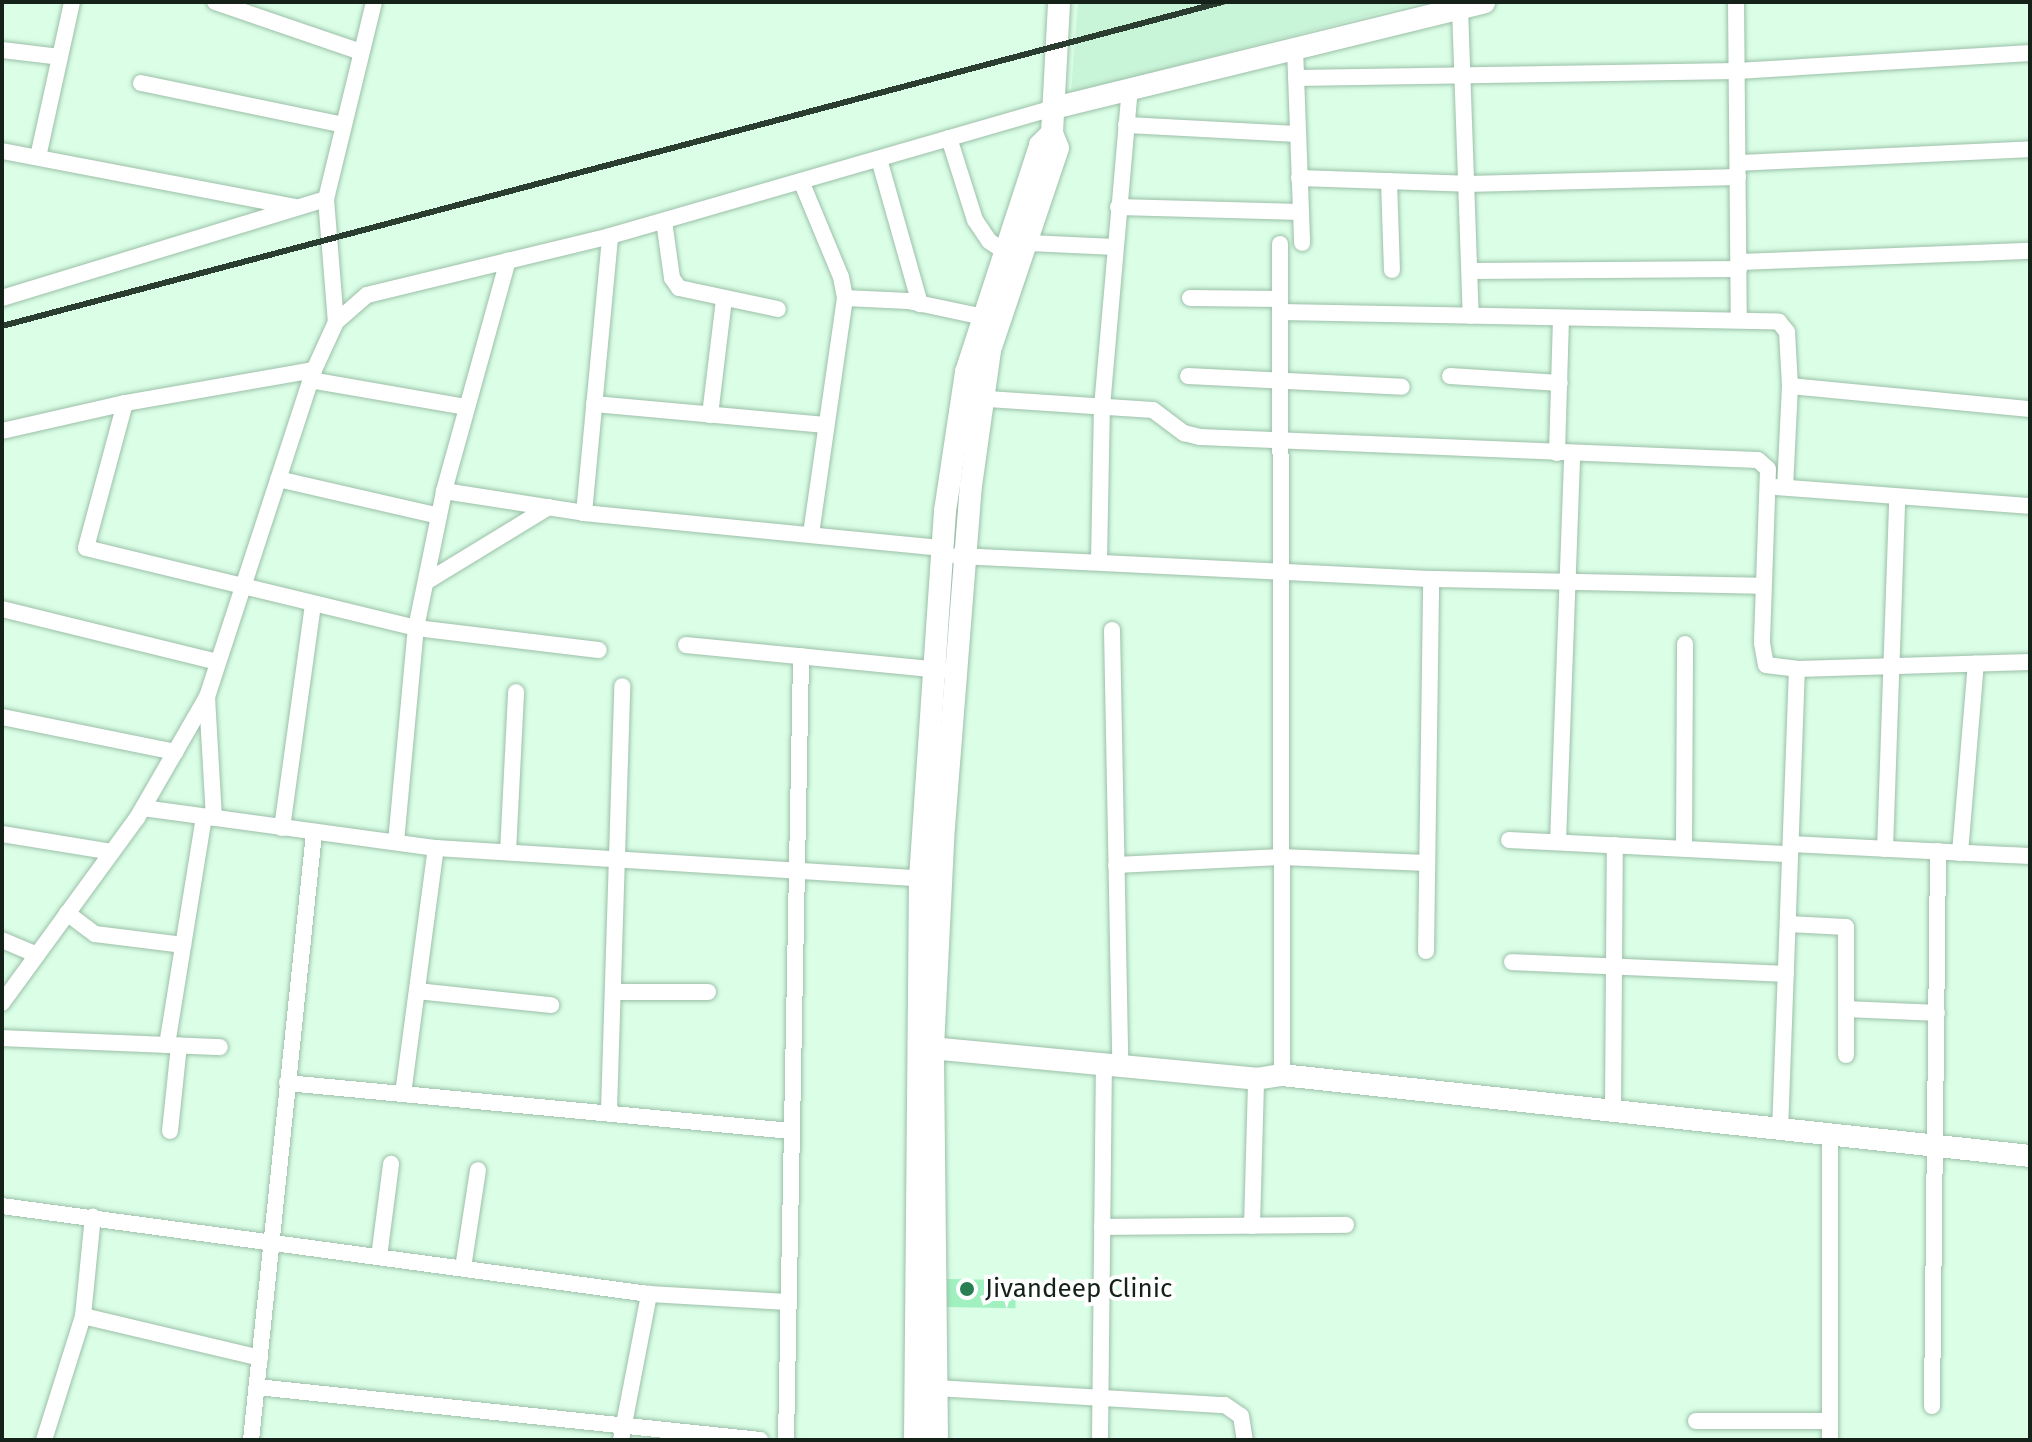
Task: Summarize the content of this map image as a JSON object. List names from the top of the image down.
{
  "places": ["Jivandeep Clinic"]
}
